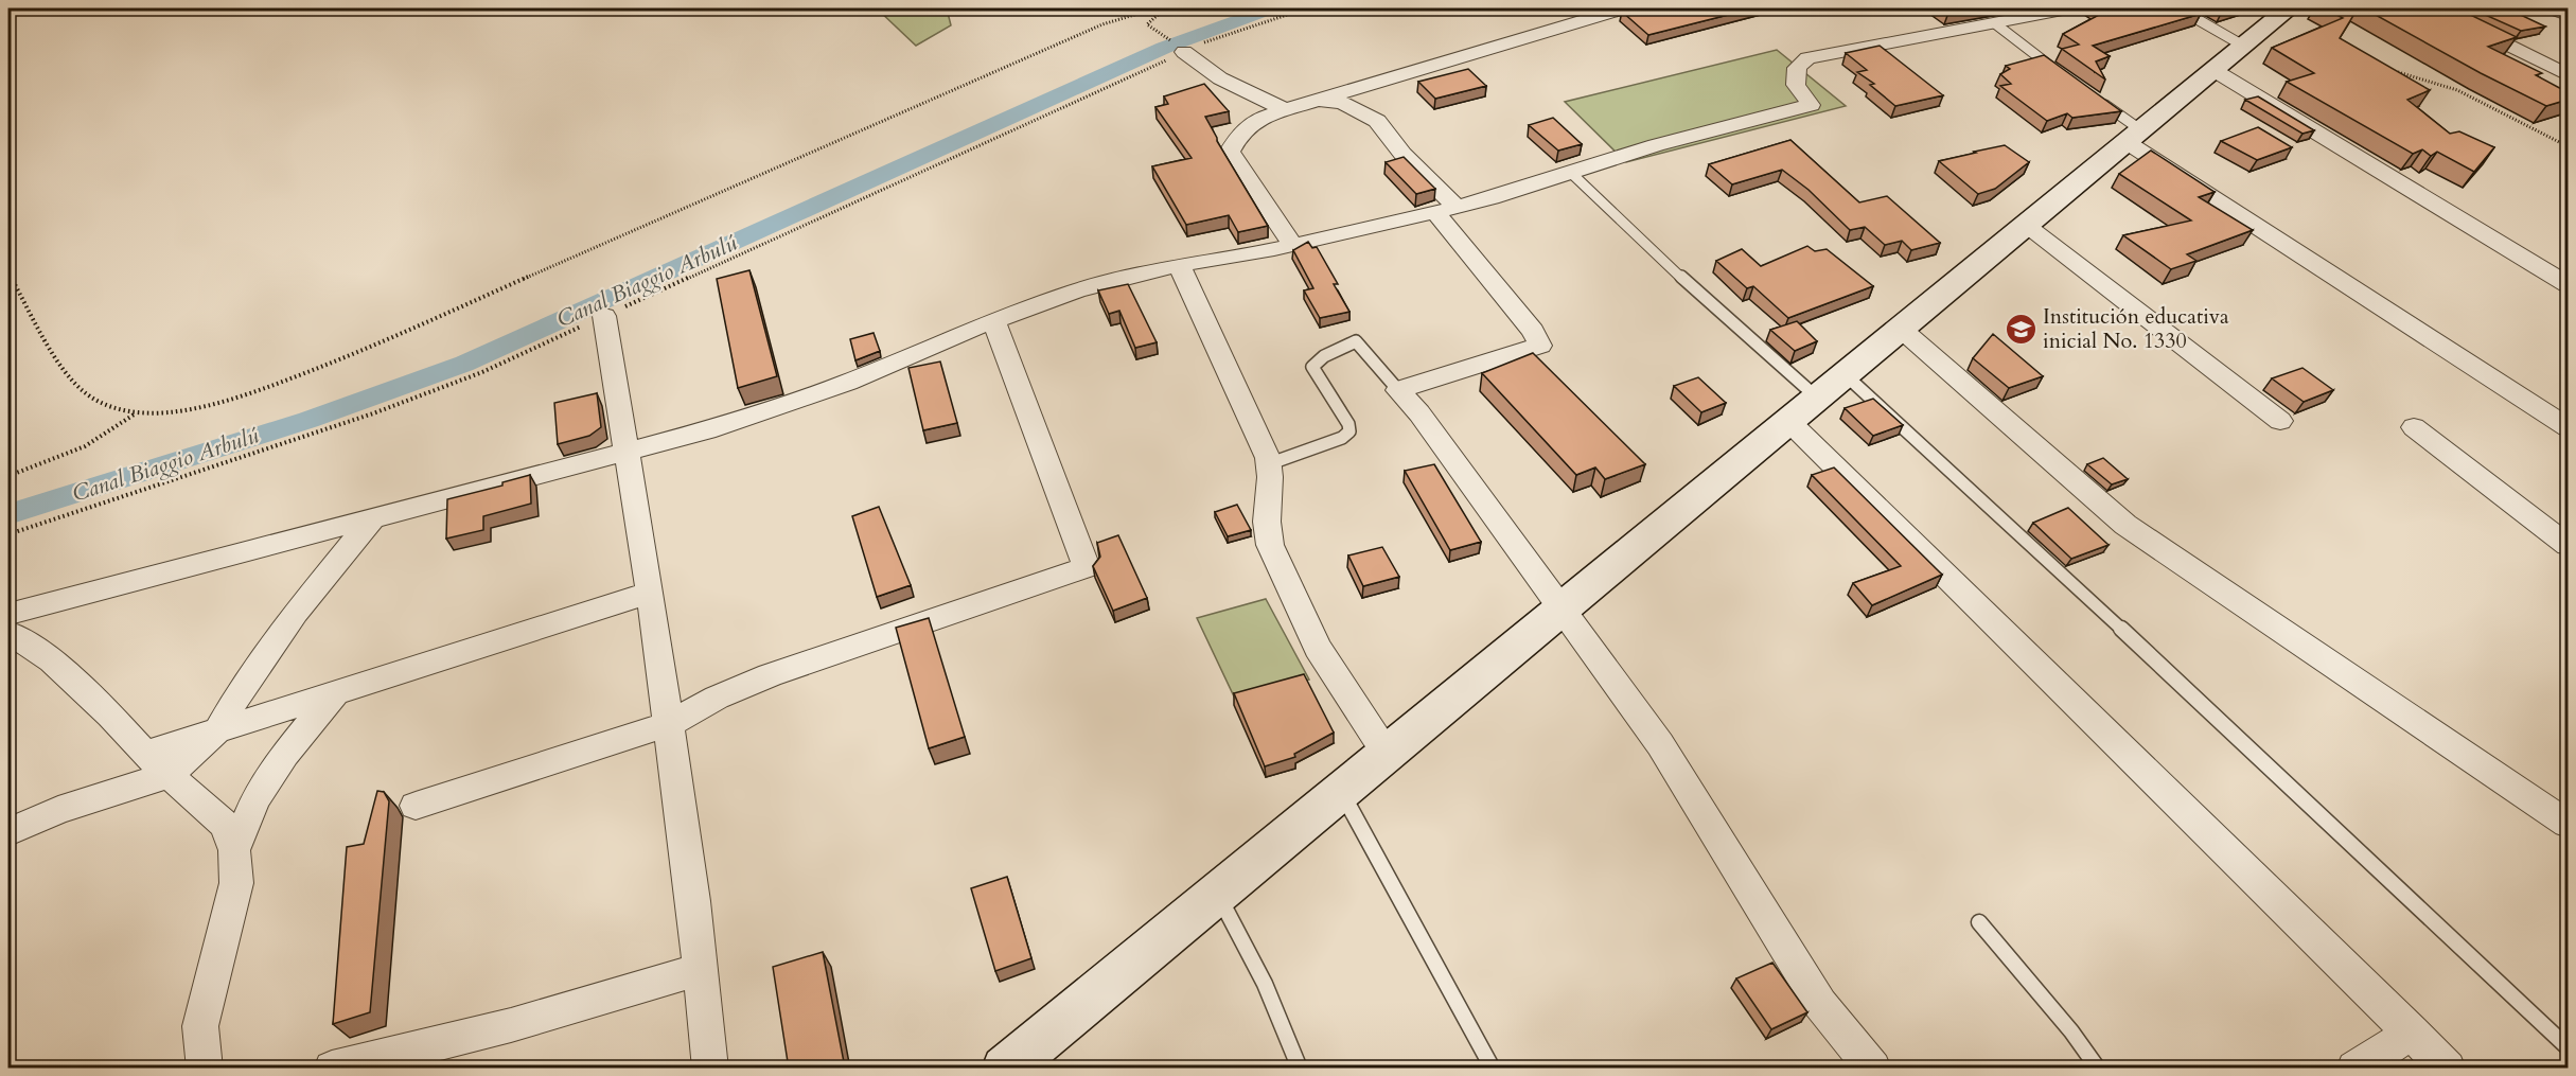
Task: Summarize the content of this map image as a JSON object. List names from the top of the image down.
{
  "water": ["Canal Biaggio Arbulú"],
  "places": {
    "school or university": ["Institución educativa inicial No. 1330"]
  }
}
